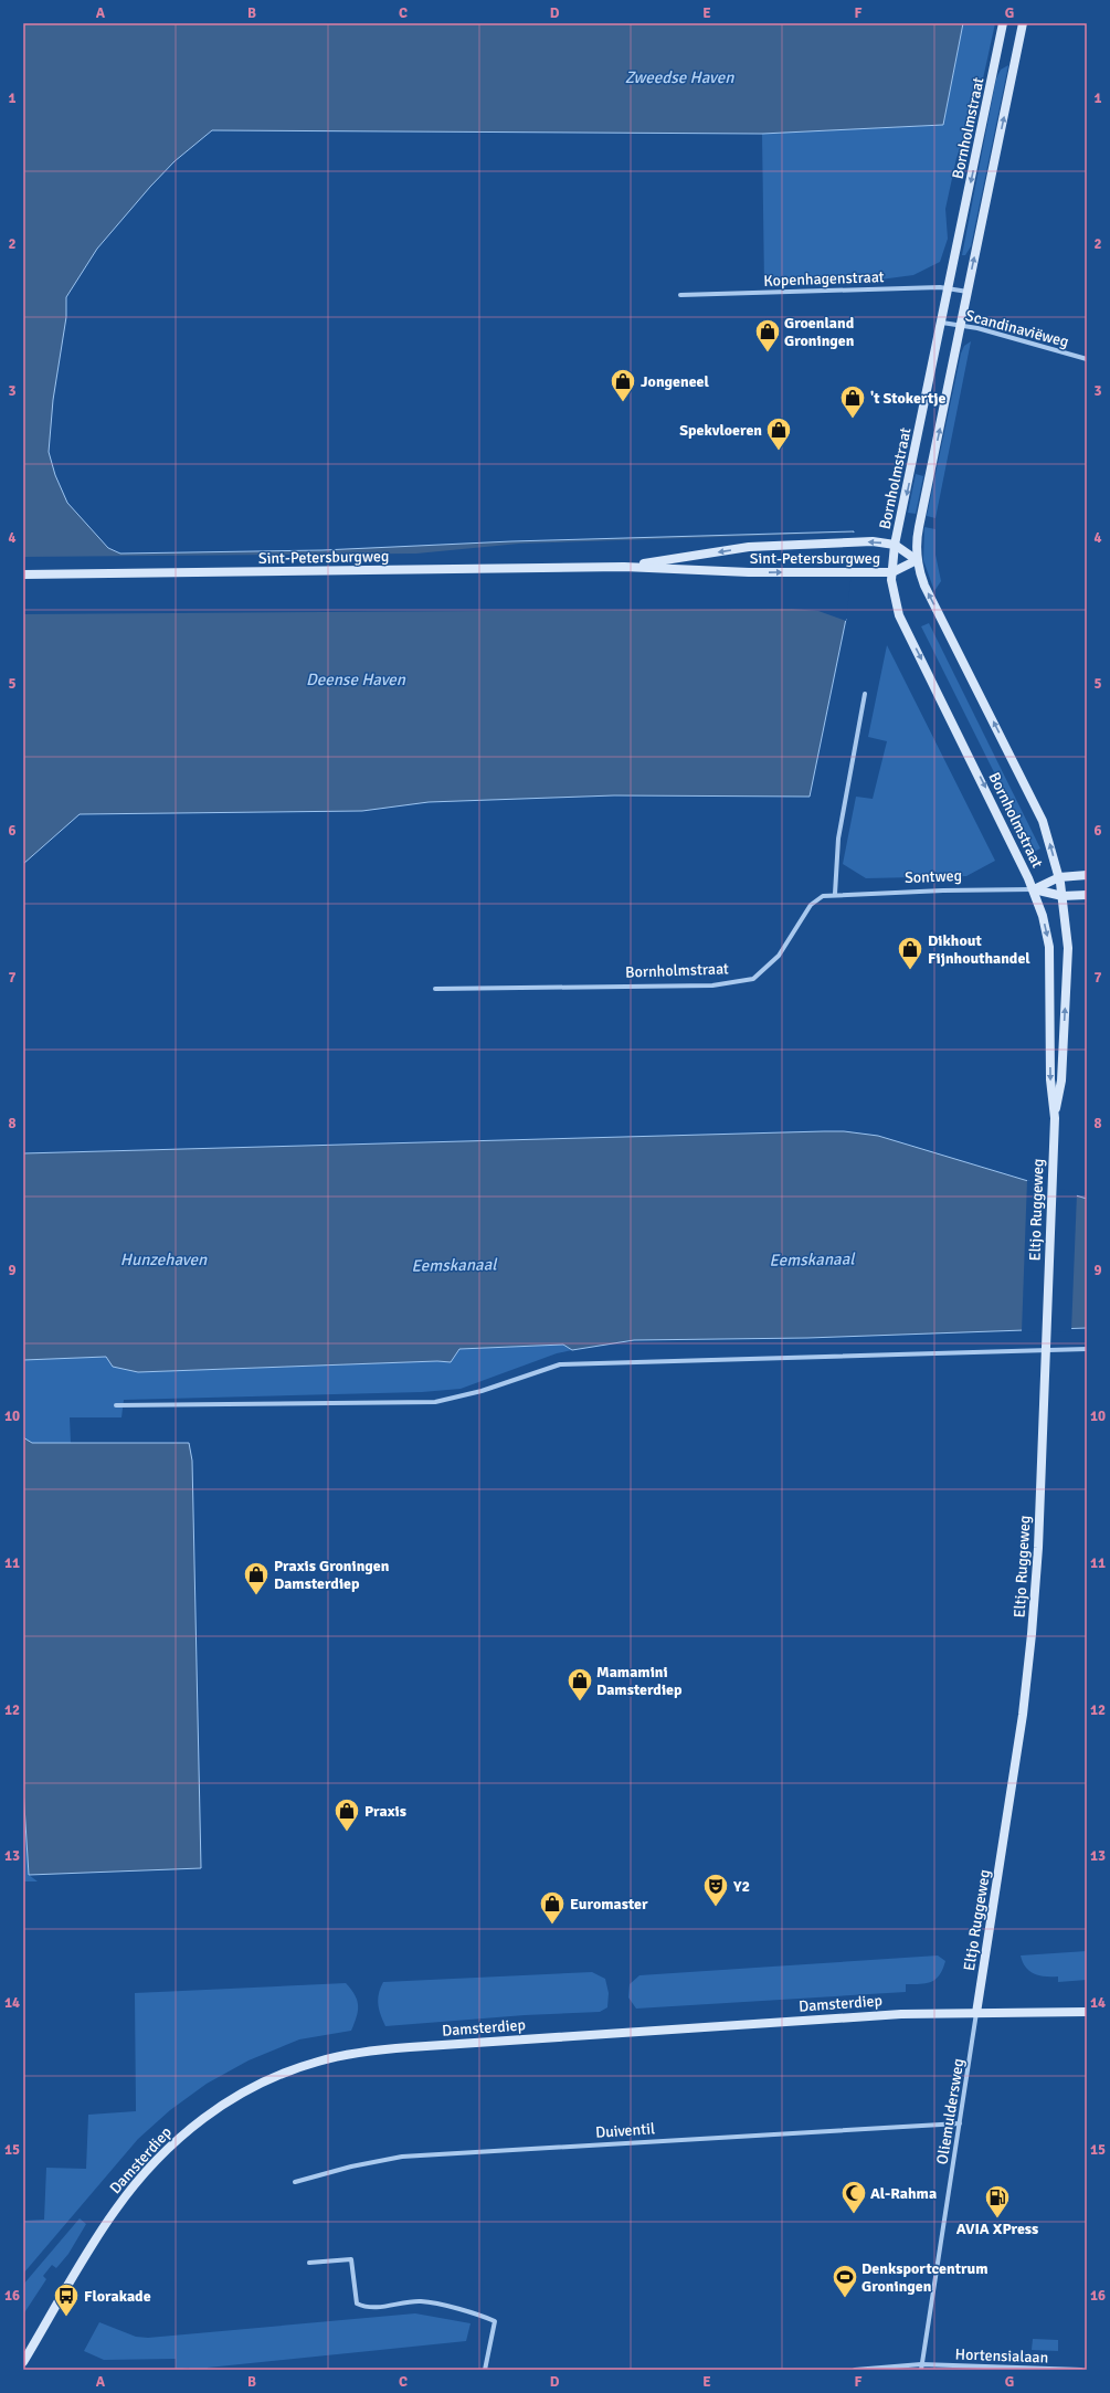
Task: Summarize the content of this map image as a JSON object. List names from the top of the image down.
{
  "streets": {
    "street": [
      "Bornholmstraat",
      "Kopenhagenstraat",
      "Scandinaviëweg",
      "Sint-Petersburgweg",
      "Sontweg",
      "Eltjo Ruggeweg",
      "Damsterdiep",
      "Oliemuldersweg",
      "Duiventil",
      "Hortensialaan"
    ]
  },
  "crossings": [
    ["Bornholmstraat", "Kopenhagenstraat"],
    ["Bornholmstraat", "Scandinaviëweg"],
    ["Bornholmstraat", "Sint-Petersburgweg"],
    ["Bornholmstraat", "Sontweg"],
    ["Bornholmstraat", "Eltjo Ruggeweg"],
    ["Sontweg", "Eltjo Ruggeweg"],
    ["Eltjo Ruggeweg", "Damsterdiep"],
    ["Eltjo Ruggeweg", "Oliemuldersweg"],
    ["Damsterdiep", "Oliemuldersweg"],
    ["Oliemuldersweg", "Duiventil"],
    ["Oliemuldersweg", "Hortensialaan"]
  ],
  "water": [
    "Zweedse Haven",
    "Deense Haven",
    "Hunzehaven",
    "Eemskanaal"
  ],
  "places": {
    "shop": [
      "Groenland Groningen",
      "Jongeneel",
      "'t Stokertje",
      "Spekvloeren",
      "Dikhout Fijnhouthandel",
      "Praxis Groningen Damsterdiep",
      "Mamamini Damsterdiep",
      "Praxis",
      "Euromaster"
    ],
    "theatre": ["Y2"],
    "mosque": ["Al-Rahma"],
    "fuel station": ["AVIA XPress"],
    "sports": ["Denksportcentrum Groningen"],
    "bus stop": ["Florakade"]
  },
  "grid": {
    "columns": [
      "A",
      "B",
      "C",
      "D",
      "E",
      "F",
      "G"
    ],
    "rows": [
      "1",
      "2",
      "3",
      "4",
      "5",
      "6",
      "7",
      "8",
      "9",
      "10",
      "11",
      "12",
      "13",
      "14",
      "15",
      "16"
    ]
  }
}
